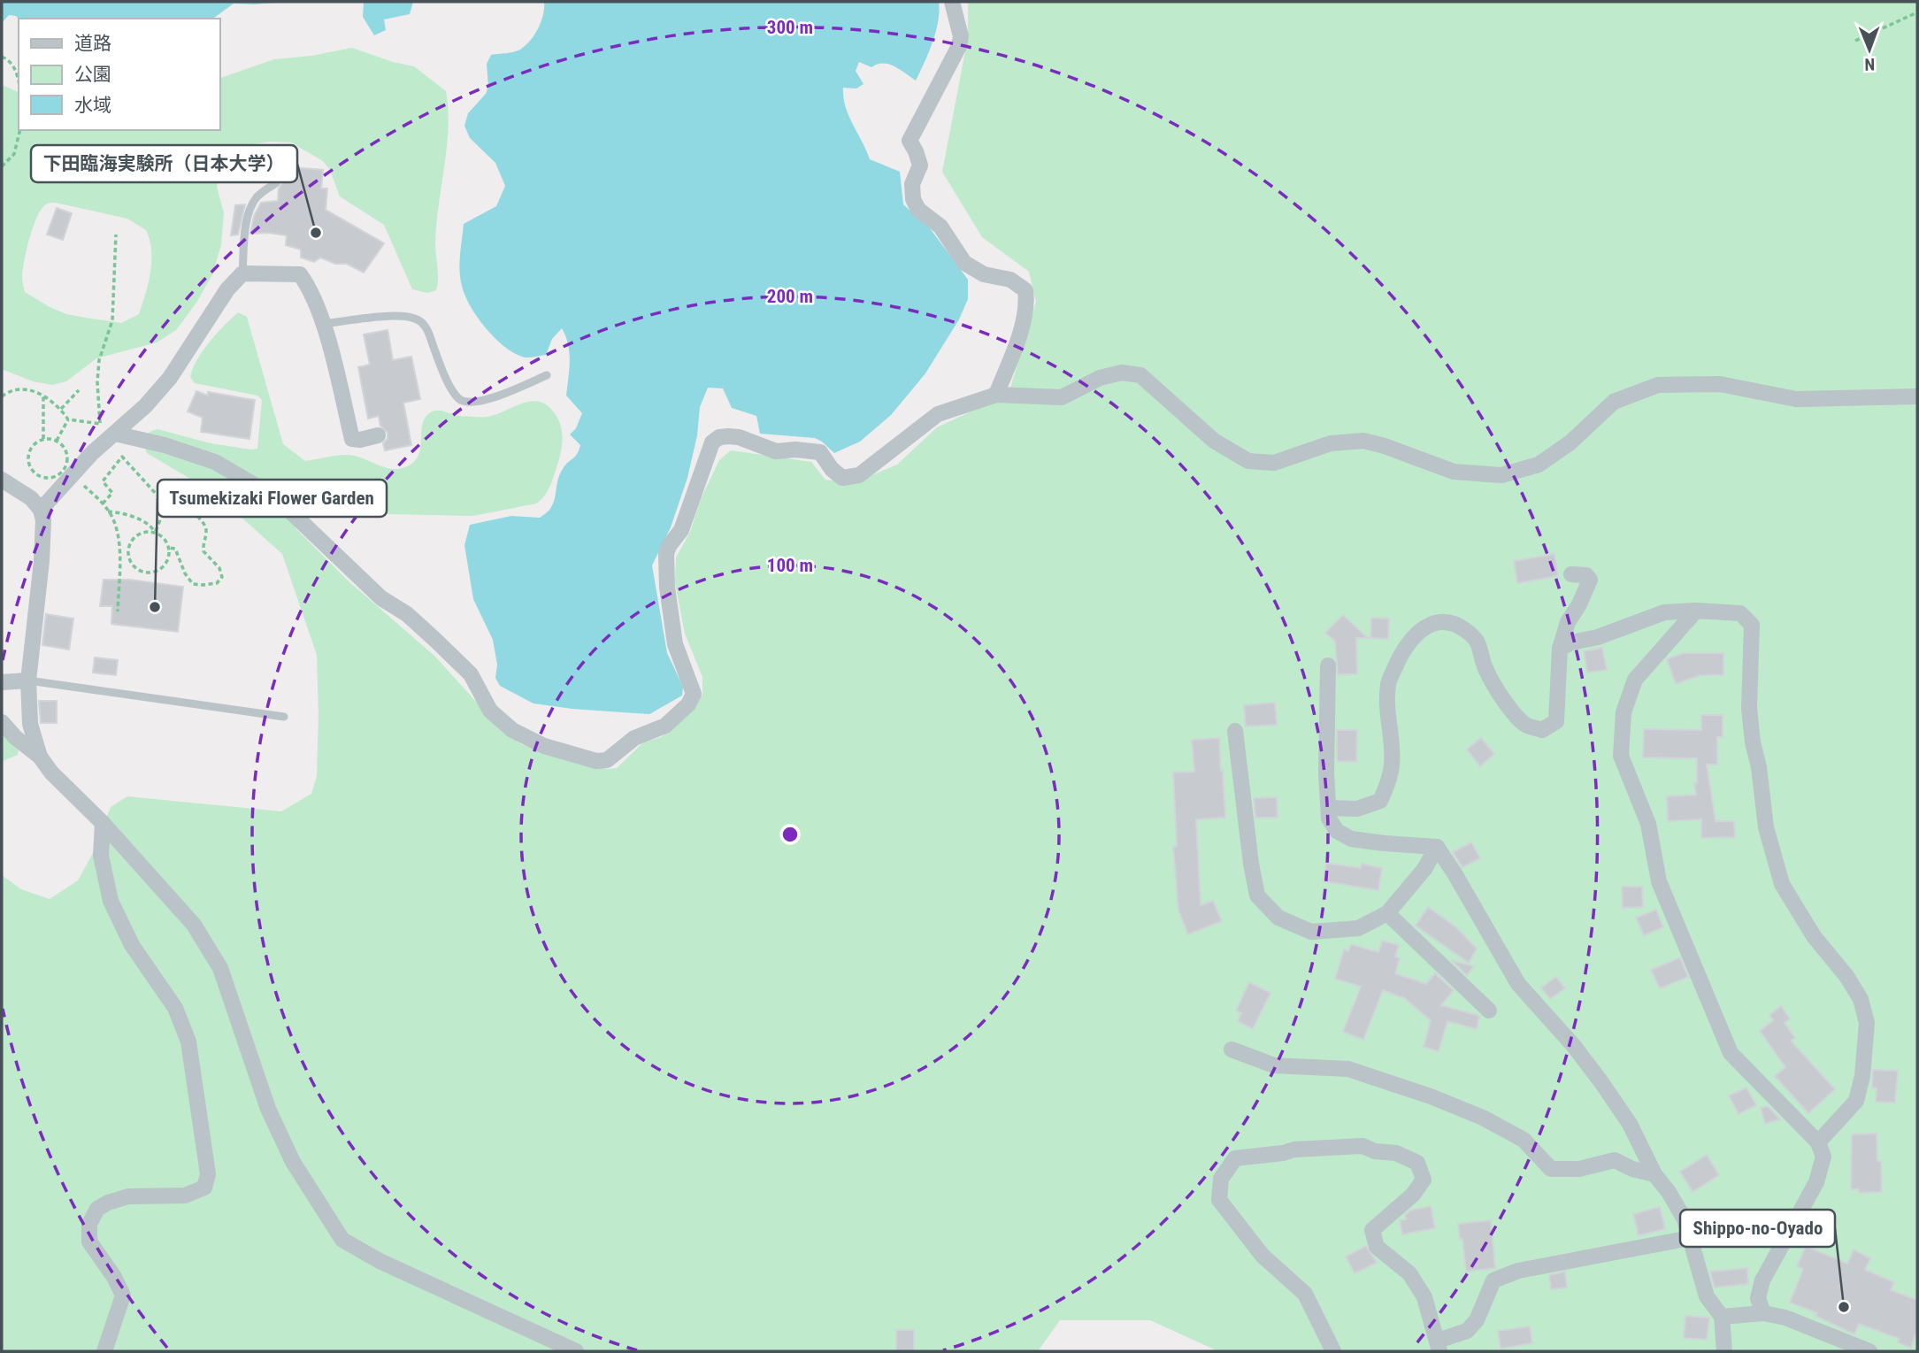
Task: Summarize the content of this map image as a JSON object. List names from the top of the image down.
{
  "places": ["下田臨海実験所（日本大学）", "Tsumekizaki Flower Garden", "Shippo-no-Oyado"],
  "legend": ["道路", "公園", "水域"],
  "north": "bottom",
  "rings": ["300 m", "200 m", "100 m"]
}
